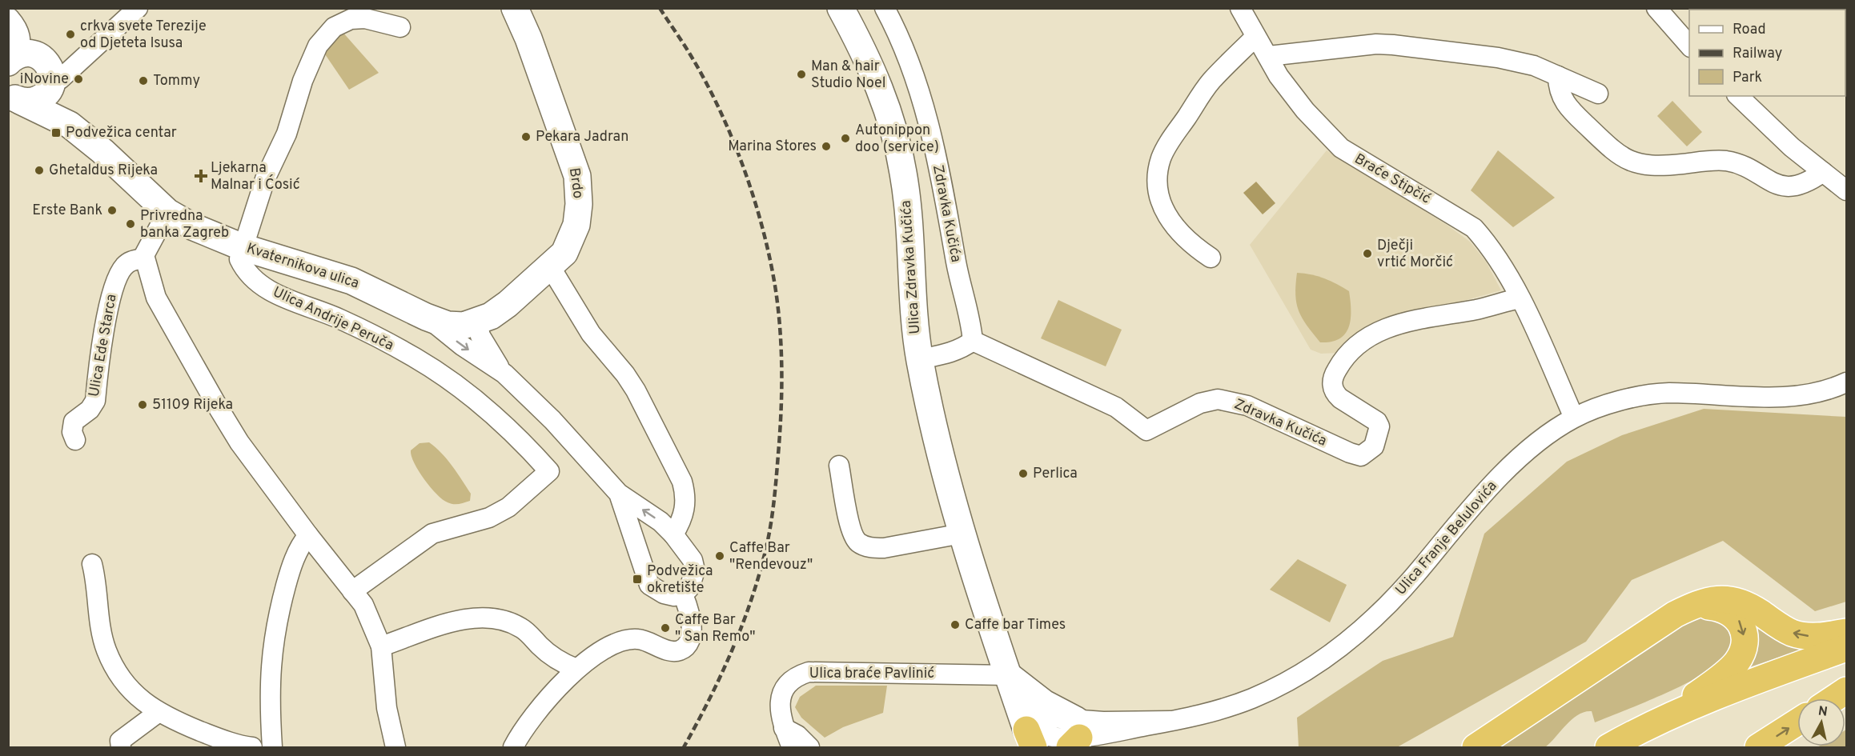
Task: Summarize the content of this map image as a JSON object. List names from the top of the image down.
{
  "streets": {
    "main road": ["Brdo", "Kvaternikova ulica", "Ulica Zdravka Kučića"],
    "street": [
      "Braće Stipčić",
      "Zdravka Kučića",
      "Ulica Andrije Peruča",
      "Ulica Ede Starca",
      "Ulica Franje Belulovića",
      "Ulica braće Pavlinić"
    ]
  },
  "crossings": [
    ["Braće Stipčić", "Zdravka Kučića"],
    ["Braće Stipčić", "Ulica Franje Belulovića"],
    ["Brdo", "Kvaternikova ulica"],
    ["Kvaternikova ulica", "Ulica Andrije Peruča"],
    ["Ulica Zdravka Kučića", "Ulica Franje Belulovića"],
    ["Ulica Zdravka Kučića", "Ulica braće Pavlinić"]
  ],
  "places": {
    "other": [
      "crkva svete Terezije od Djeteta Isusa",
      "Man & hair Studio Noel",
      "iNovine",
      "Tommy",
      "Pekara Jadran",
      "Autonippon doo (service)",
      "Marina Stores",
      "Ghetaldus Rijeka",
      "Erste Bank",
      "Privredna banka Zagreb",
      "Dječji vrtić Morčić",
      "51109 Rijeka",
      "Perlica",
      "Caffe Bar \"Rendevouz\"",
      "Caffe bar Times",
      "Caffe Bar \" San Remo\""
    ],
    "transit": ["Podvežica centar", "Podvežica okretište"],
    "health": ["Ljekarna Malnar i Ćosić"]
  },
  "legend": ["Road", "Railway", "Park"],
  "north": "top"
}
